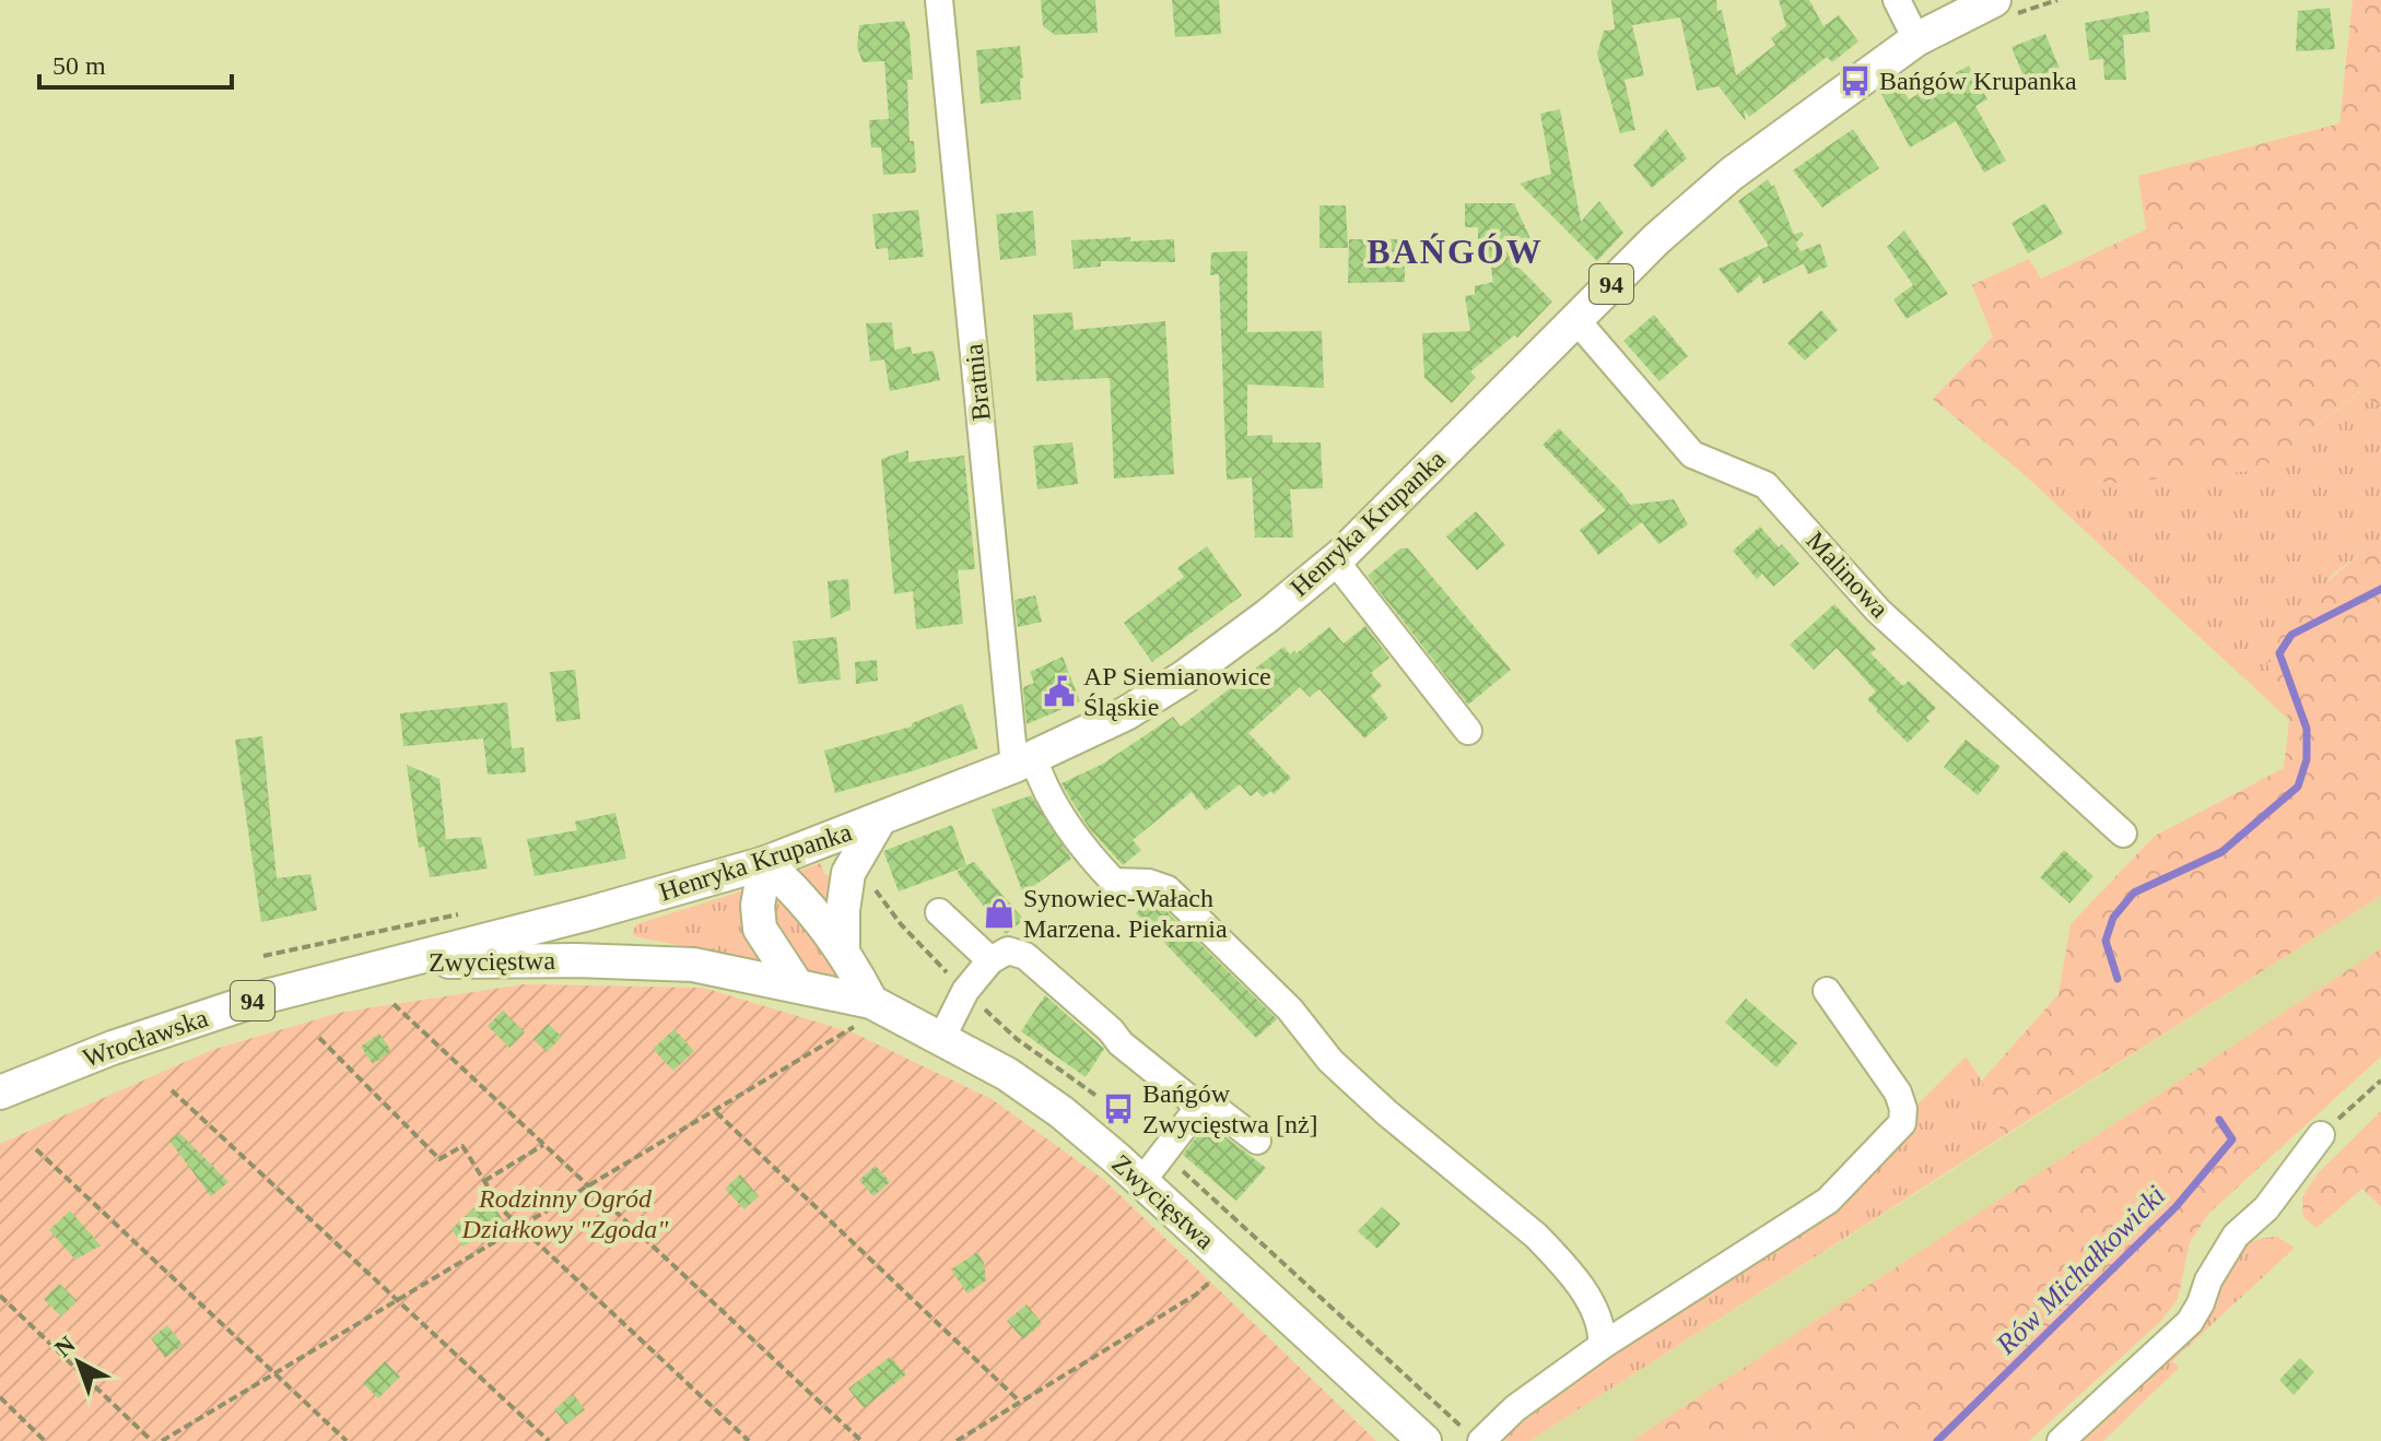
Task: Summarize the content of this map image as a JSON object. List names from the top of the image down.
{
  "streets": {
    "main road": [
      "94",
      "Henryka Krupanka",
      "Zwycięstwa",
      "Wrocławska"
    ],
    "street": ["Bratnia", "Malinowa"]
  },
  "crossings": [
    ["Bratnia", "Henryka Krupanka"],
    ["Henryka Krupanka", "Malinowa"],
    ["Henryka Krupanka", "Zwycięstwa"],
    ["Henryka Krupanka", "Wrocławska"],
    ["Zwycięstwa", "Wrocławska"]
  ],
  "districts": ["BAŃGÓW"],
  "water": ["Rów Michałkowicki"],
  "parks": ["Rodzinny Ogród Działkowy \"Zgoda\""],
  "places": {
    "bus stop": ["Bańgów Krupanka", "Bańgów Zwycięstwa [nż]"],
    "public building": ["AP Siemianowice Śląskie"],
    "shop": ["Synowiec-Wałach Marzena. Piekarnia"]
  },
  "scale_bar": "50 m",
  "north": "top left"
}
